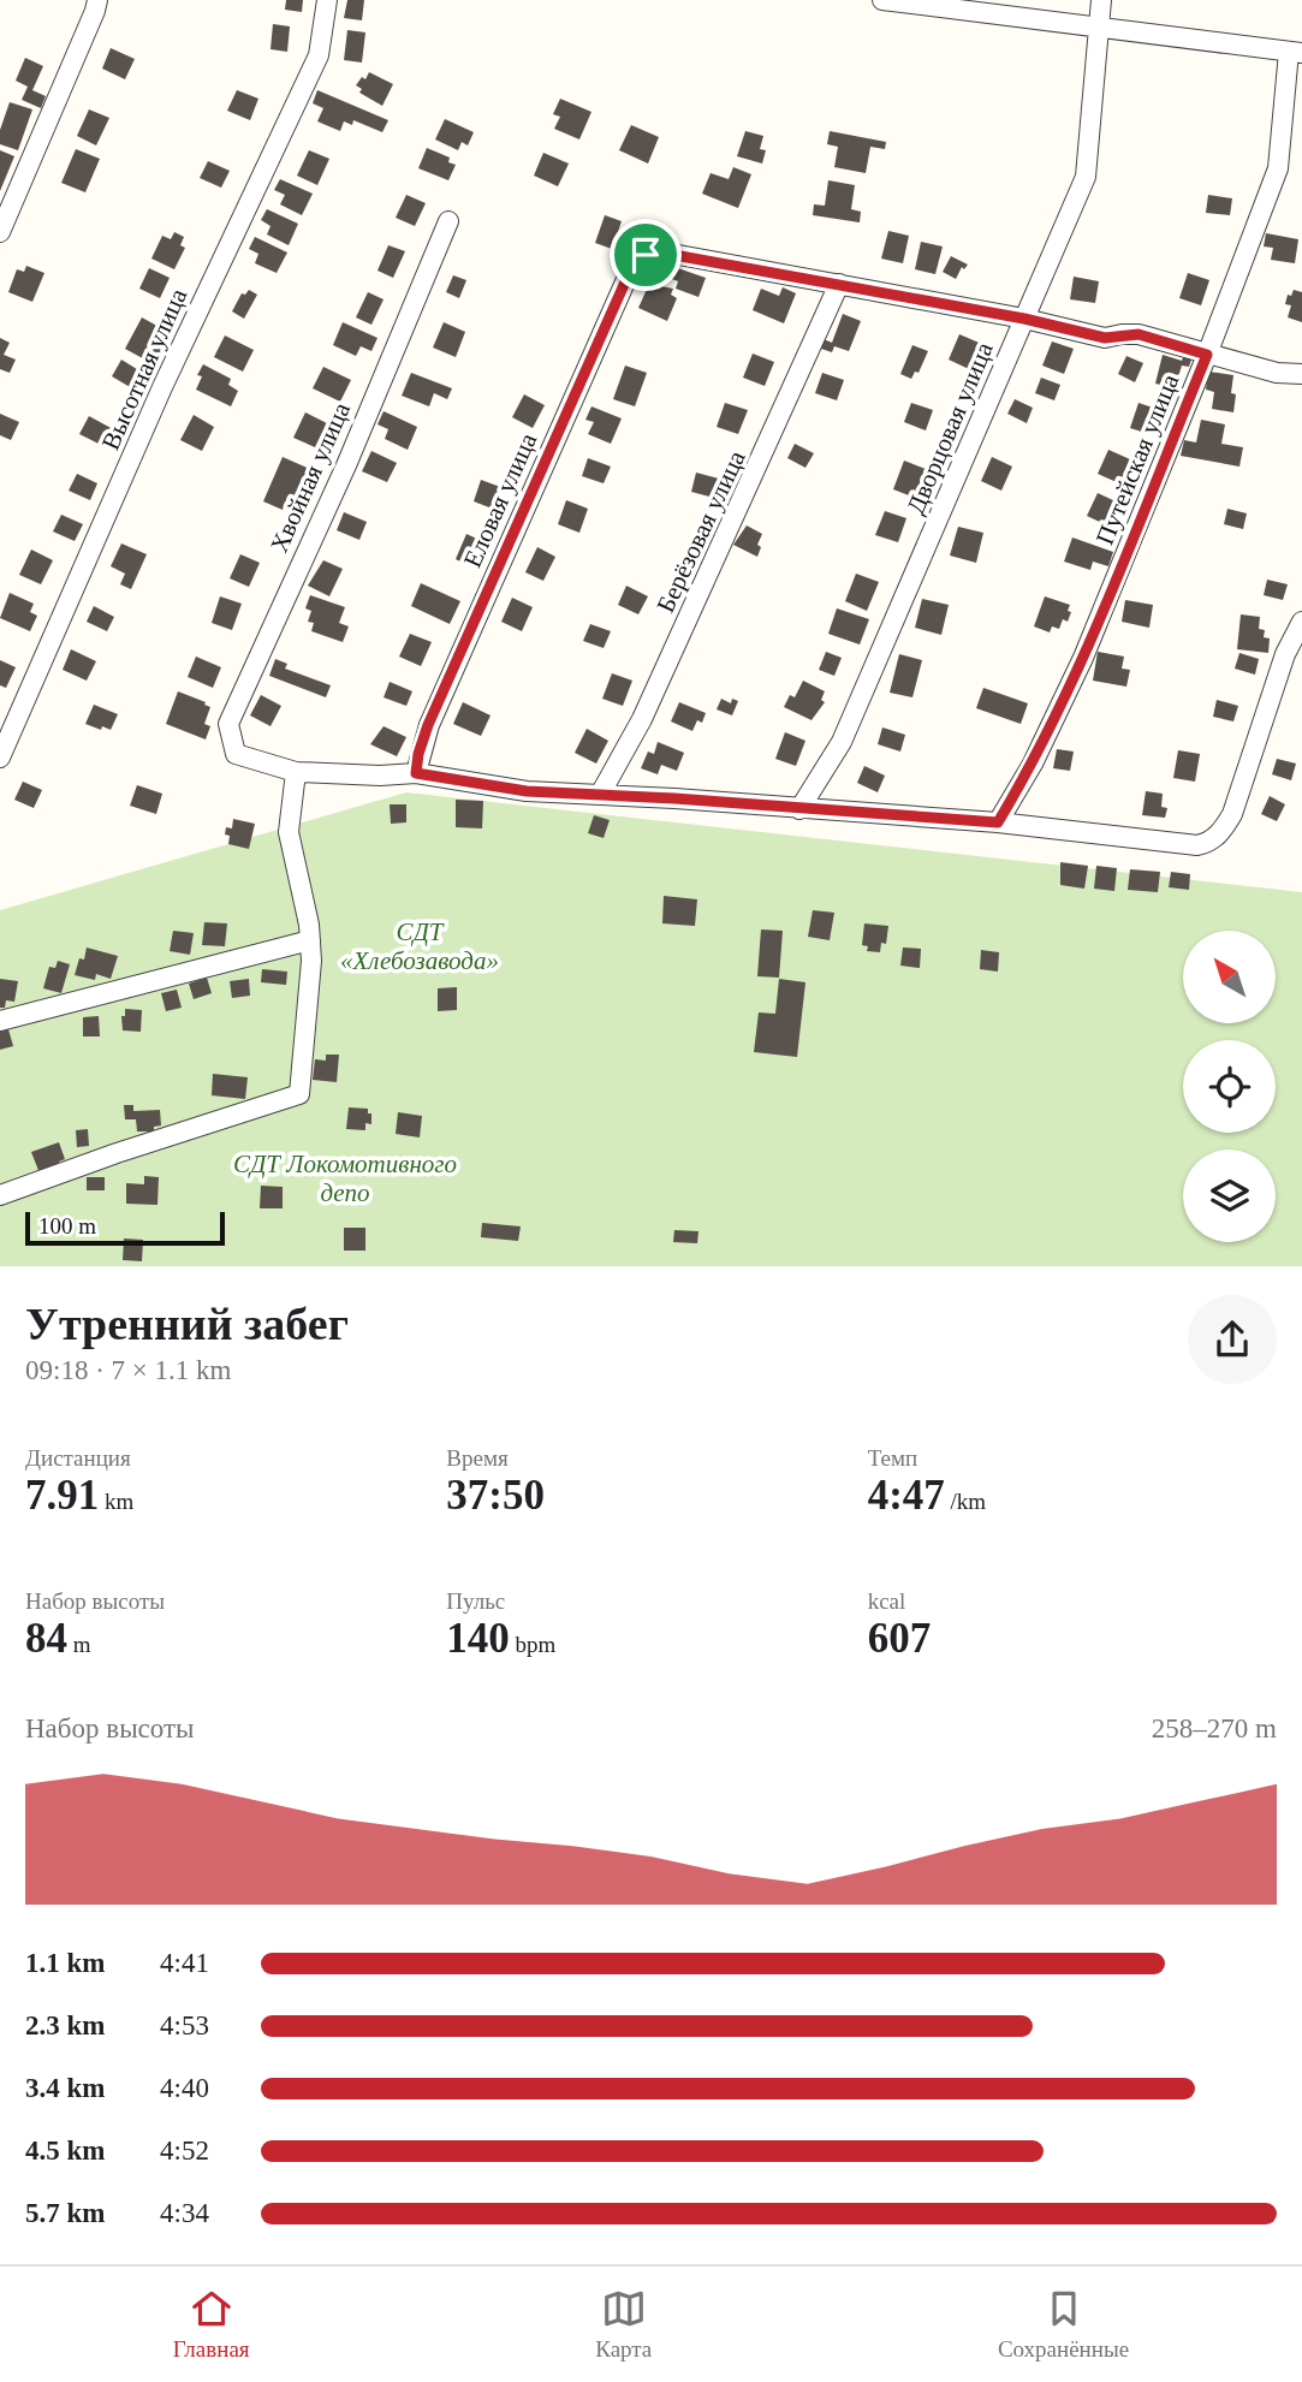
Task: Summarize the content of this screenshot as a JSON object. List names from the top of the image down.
{
  "streets": {
    "street": [
      "Высотная улица",
      "Дворцовая улица",
      "Путейская улица",
      "Хвойная улица",
      "Еловая улица",
      "Берёзовая улица"
    ]
  },
  "crossings": [
    ["Еловая улица", "Берёзовая улица"]
  ],
  "parks": ["СДТ «Хлебозавода»", "СДТ Локомотивного депо"],
  "scale_bar": "100 m",
  "north": "top left",
  "page": {
    "scale": "100 m",
    "heading": ["Утренний забег", "09:18 · 7 × 1.1 km"],
    "stats": [
      ["Дистанция", "7.91 km"],
      ["Время", "37:50"],
      ["Темп", "4:47 /km"],
      ["Набор высоты", "84 m"],
      ["Пульс", "140 bpm"],
      ["kcal", "607"]
    ],
    "chart": ["Набор высоты", "258–270 m"],
    "list": [
      {
        "name": "1.1 km",
        "note": "4:41"
      },
      {
        "name": "2.3 km",
        "note": "4:53"
      },
      {
        "name": "3.4 km",
        "note": "4:40"
      },
      {
        "name": "4.5 km",
        "note": "4:52"
      },
      {
        "name": "5.7 km",
        "note": "4:34"
      }
    ],
    "tabs": ["Главная", "Карта", "Сохранённые"]
  }
}
